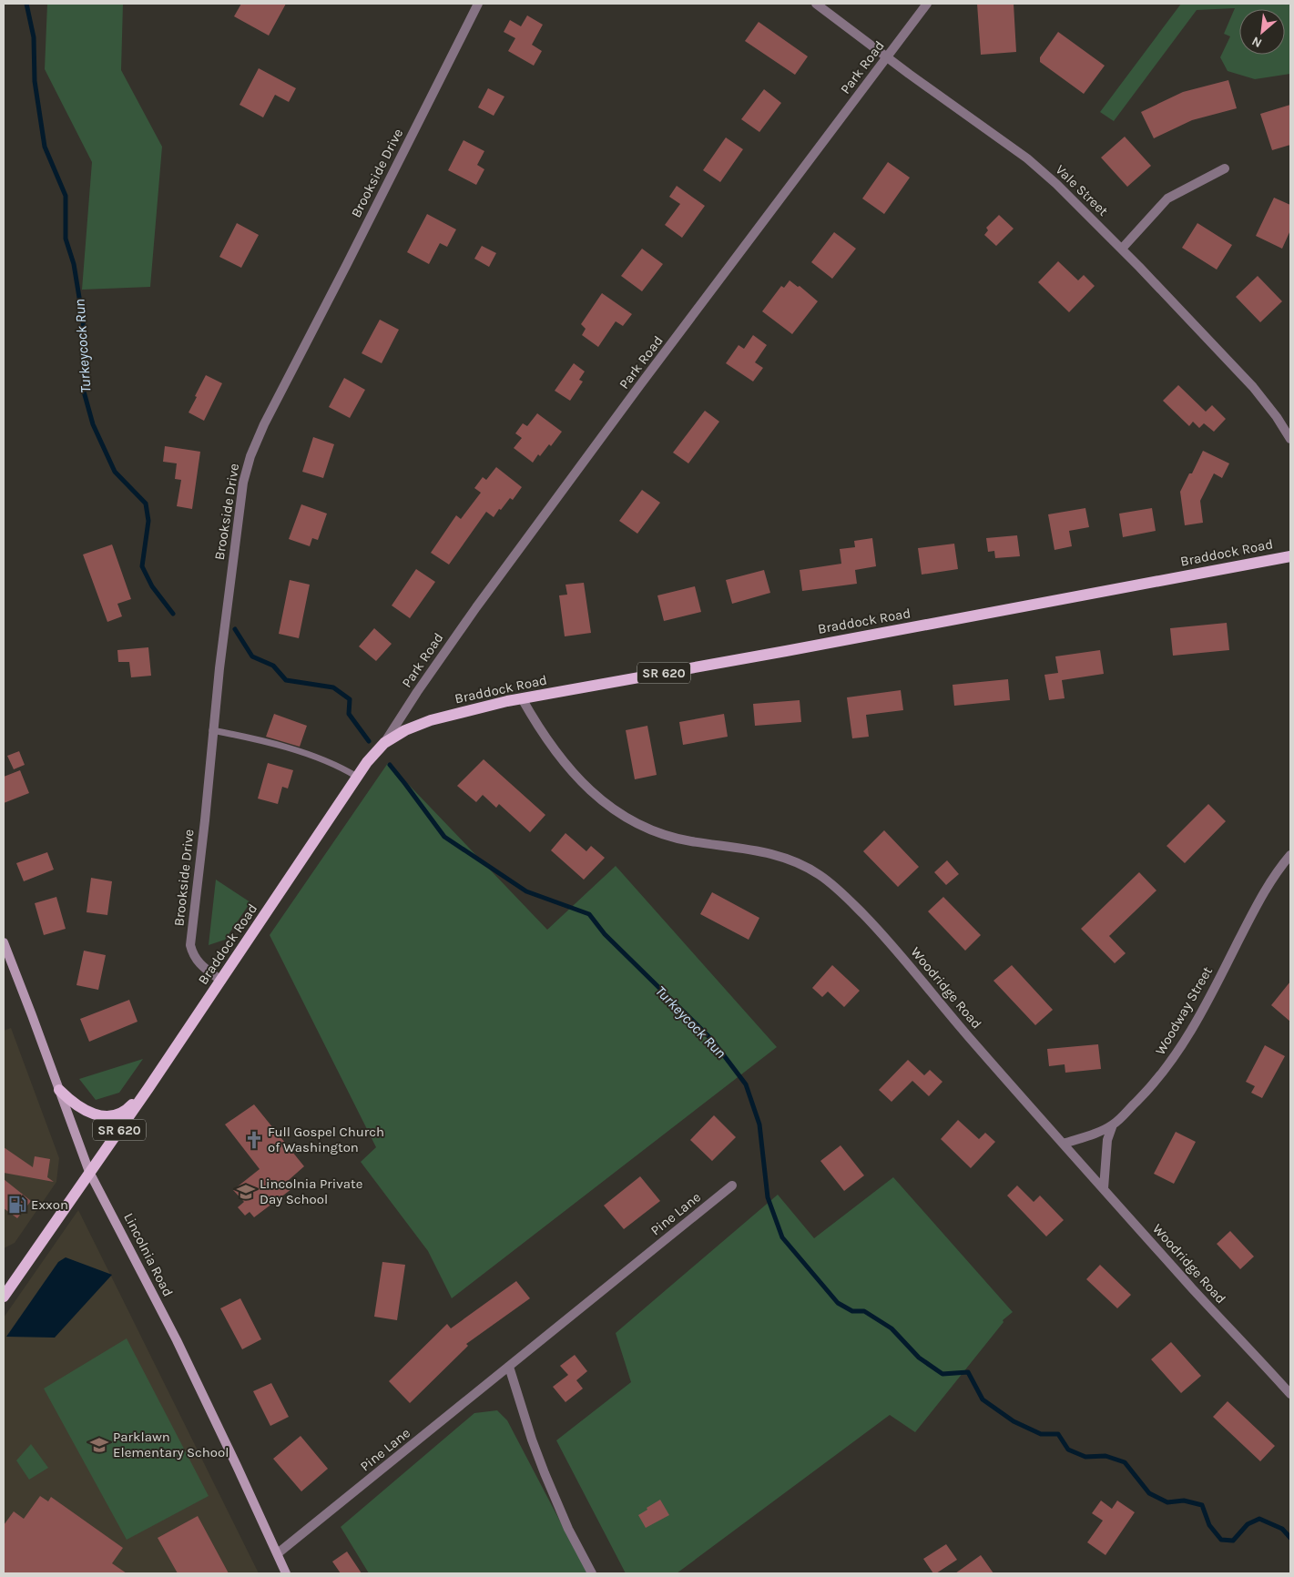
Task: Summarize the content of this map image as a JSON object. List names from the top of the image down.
{
  "streets": {
    "main road": ["Braddock Road", "SR 620", "Lincolnia Road"],
    "street": [
      "Park Road",
      "Brookside Drive",
      "Vale Street",
      "Woodridge Road",
      "Woodway Street",
      "Pine Lane"
    ]
  },
  "crossings": [
    ["Park Road", "Vale Street"],
    ["Park Road", "Braddock Road"],
    ["Brookside Drive", "Braddock Road"],
    ["Braddock Road", "Woodridge Road"],
    ["Braddock Road", "Lincolnia Road"],
    ["Woodridge Road", "Woodway Street"],
    ["Pine Lane", "Lincolnia Road"]
  ],
  "water": ["Turkeycock Run"],
  "places": {
    "church": ["Full Gospel Church of Washington"],
    "school or university": ["Lincolnia Private Day School", "Parklawn Elementary School"],
    "fuel station": ["Exxon"]
  },
  "north": "bottom left"
}
